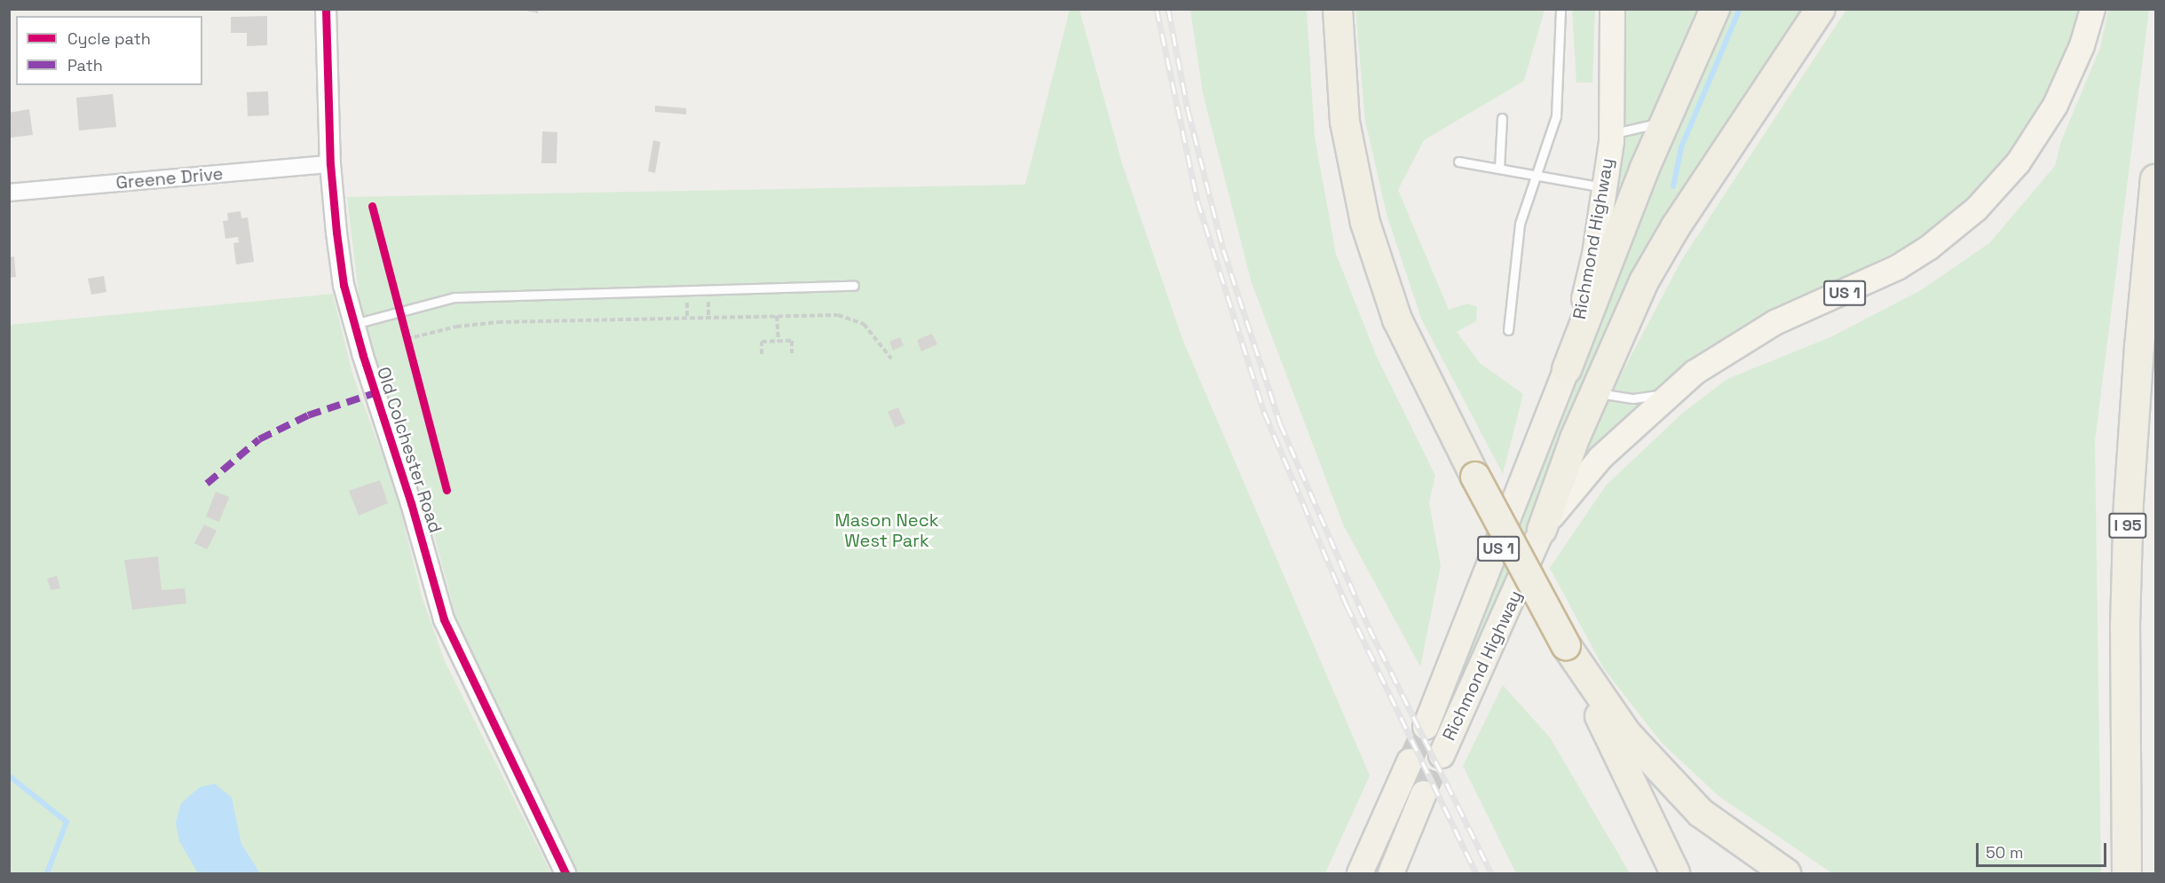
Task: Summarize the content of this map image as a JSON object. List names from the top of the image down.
{
  "streets": {
    "highway": ["Richmond Highway", "US 1", "I 95"],
    "street": ["Greene Drive", "Old Colchester Road"]
  },
  "crossings": [
    ["Greene Drive", "Old Colchester Road"]
  ],
  "parks": ["Mason Neck West Park"],
  "legend": ["Cycle path", "Path"],
  "scale_bar": "50 m"
}
